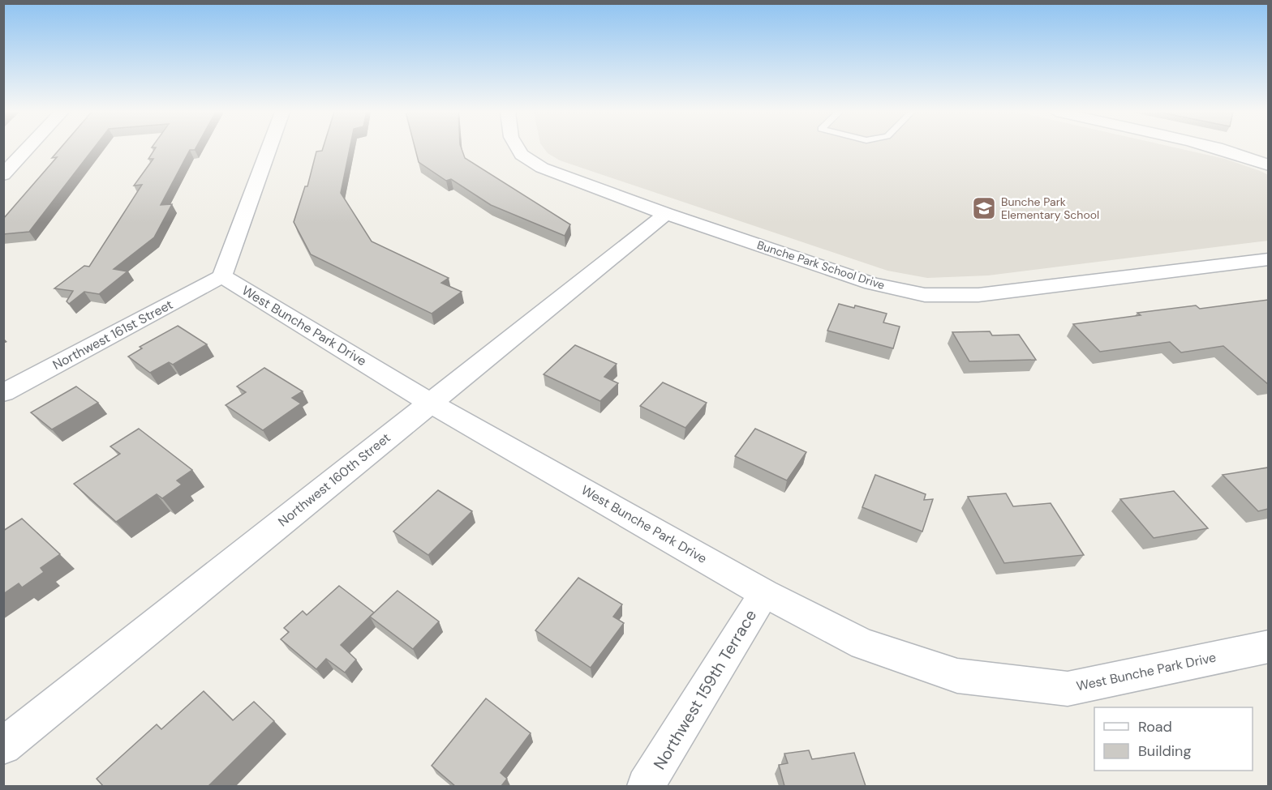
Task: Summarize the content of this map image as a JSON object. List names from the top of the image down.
{
  "streets": {
    "street": [
      "Bunche Park School Drive",
      "West Bunche Park Drive",
      "Northwest 161st Street",
      "Northwest 160th Street",
      "Northwest 159th Terrace"
    ]
  },
  "crossings": [
    ["Bunche Park School Drive", "Northwest 160th Street"],
    ["West Bunche Park Drive", "Northwest 161st Street"],
    ["West Bunche Park Drive", "Northwest 160th Street"],
    ["West Bunche Park Drive", "Northwest 159th Terrace"]
  ],
  "places": {
    "school or university": ["Bunche Park Elementary School"]
  },
  "legend": ["Road", "Building"]
}
